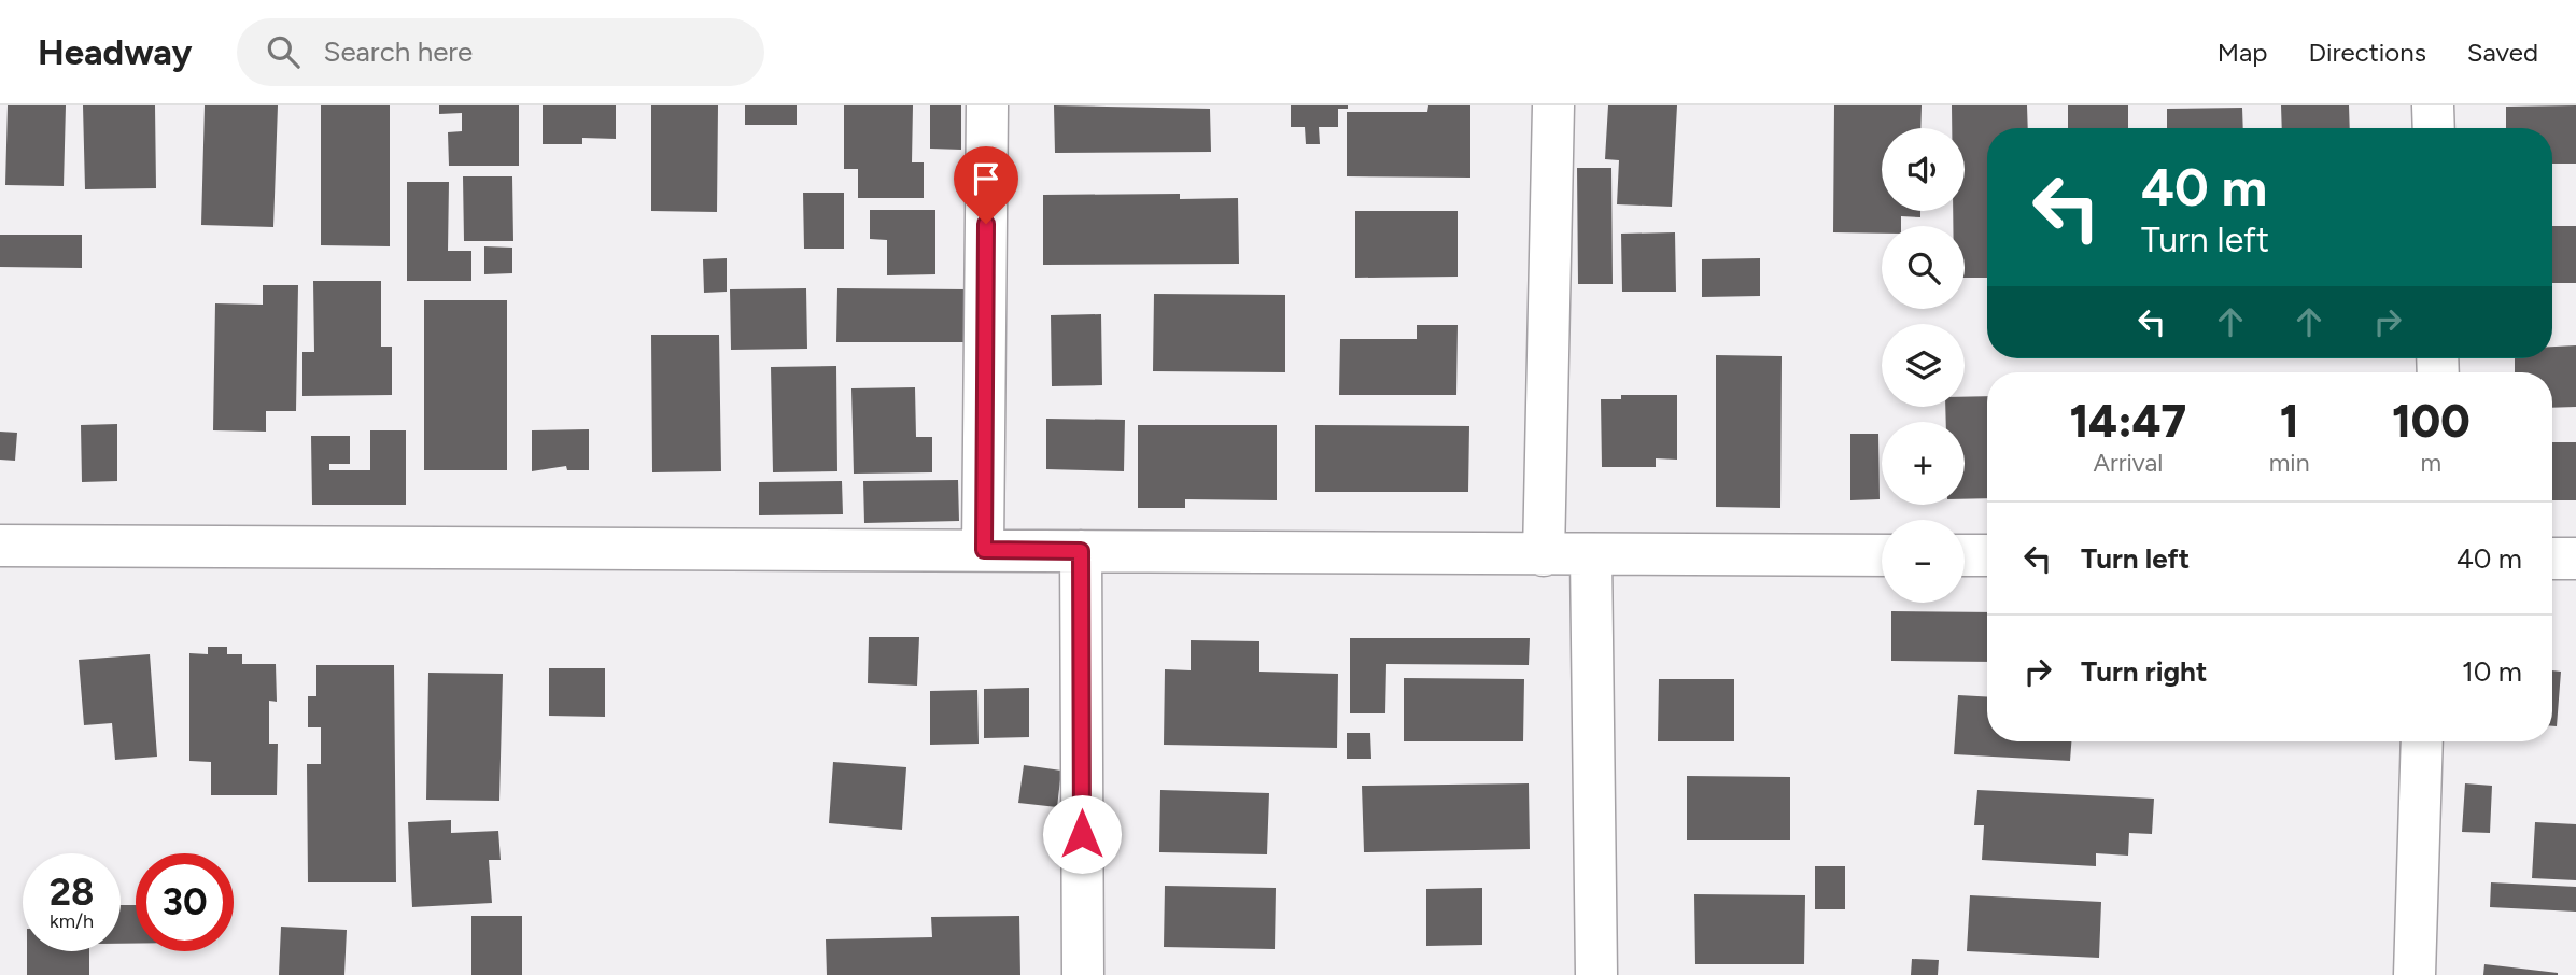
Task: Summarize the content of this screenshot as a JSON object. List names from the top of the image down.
{
  "page": {
    "header": "Headway",
    "search": "Search here",
    "nav": ["Map", "Directions", "Saved"],
    "map_buttons": ["+", "−"],
    "turn": ["40 m", "Turn left"],
    "eta": [
      "14:47",
      "Arrival",
      "1",
      "min",
      "100",
      "m"
    ],
    "list": [
      {
        "name": "Turn left",
        "value": "40 m"
      },
      {
        "name": "Turn right",
        "value": "10 m"
      }
    ],
    "speed": "28 km/h",
    "limit": "30"
  }
}
